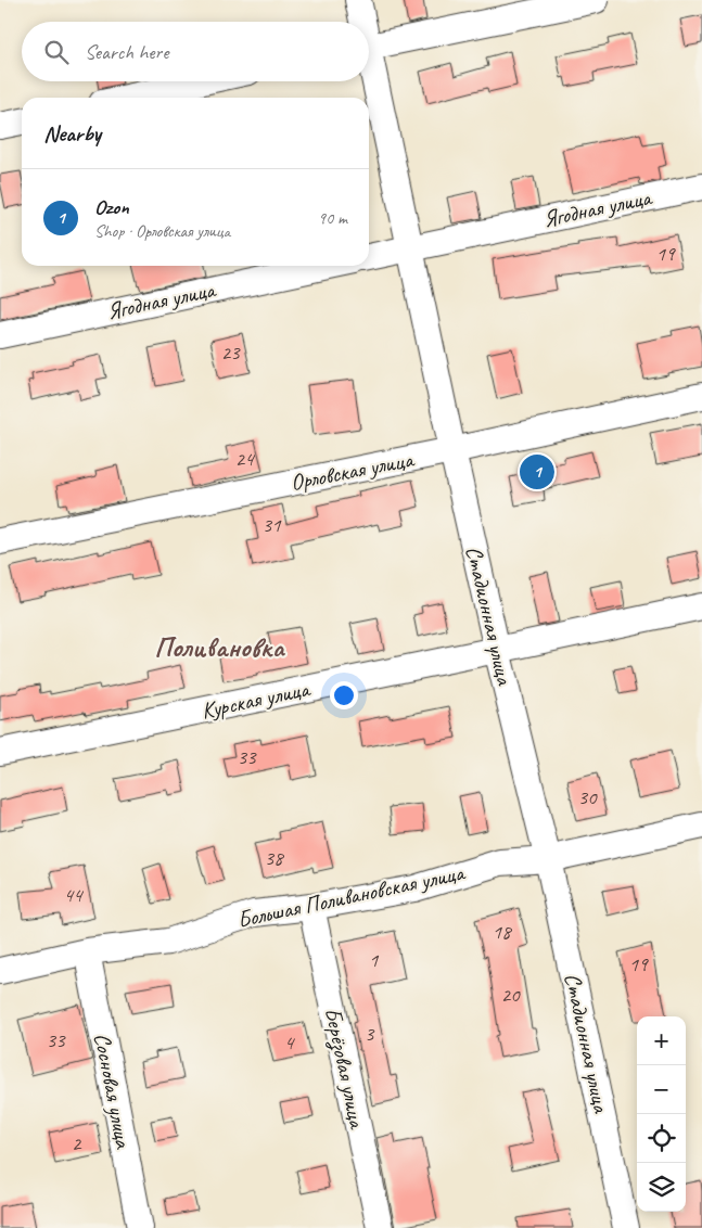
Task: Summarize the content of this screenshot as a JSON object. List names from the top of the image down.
{
  "streets": {
    "street": [
      "Ягодная улица",
      "Орловская улица",
      "Стадионная улица",
      "Курская улица",
      "Большая Поливановская улица",
      "Берёзовая улица",
      "Сосновая улица"
    ]
  },
  "crossings": [
    ["Ягодная улица", "Стадионная улица"],
    ["Орловская улица", "Стадионная улица"],
    ["Стадионная улица", "Курская улица"],
    ["Стадионная улица", "Большая Поливановская улица"],
    ["Большая Поливановская улица", "Берёзовая улица"],
    ["Большая Поливановская улица", "Сосновая улица"]
  ],
  "districts": ["Поливановка"],
  "house_numbers": [
    "19",
    "23",
    "24",
    "31",
    "33",
    "30",
    "38",
    "44",
    "18",
    "1",
    "19",
    "20",
    "3",
    "33",
    "4",
    "2"
  ],
  "page": {
    "search": "Search here",
    "heading": "Nearby",
    "list": [
      {
        "mark": "1",
        "name": "Ozon",
        "note": "Shop · Орловская улица",
        "value": "90 m"
      }
    ],
    "pins": "1",
    "map_buttons": ["+", "−"]
  }
}
